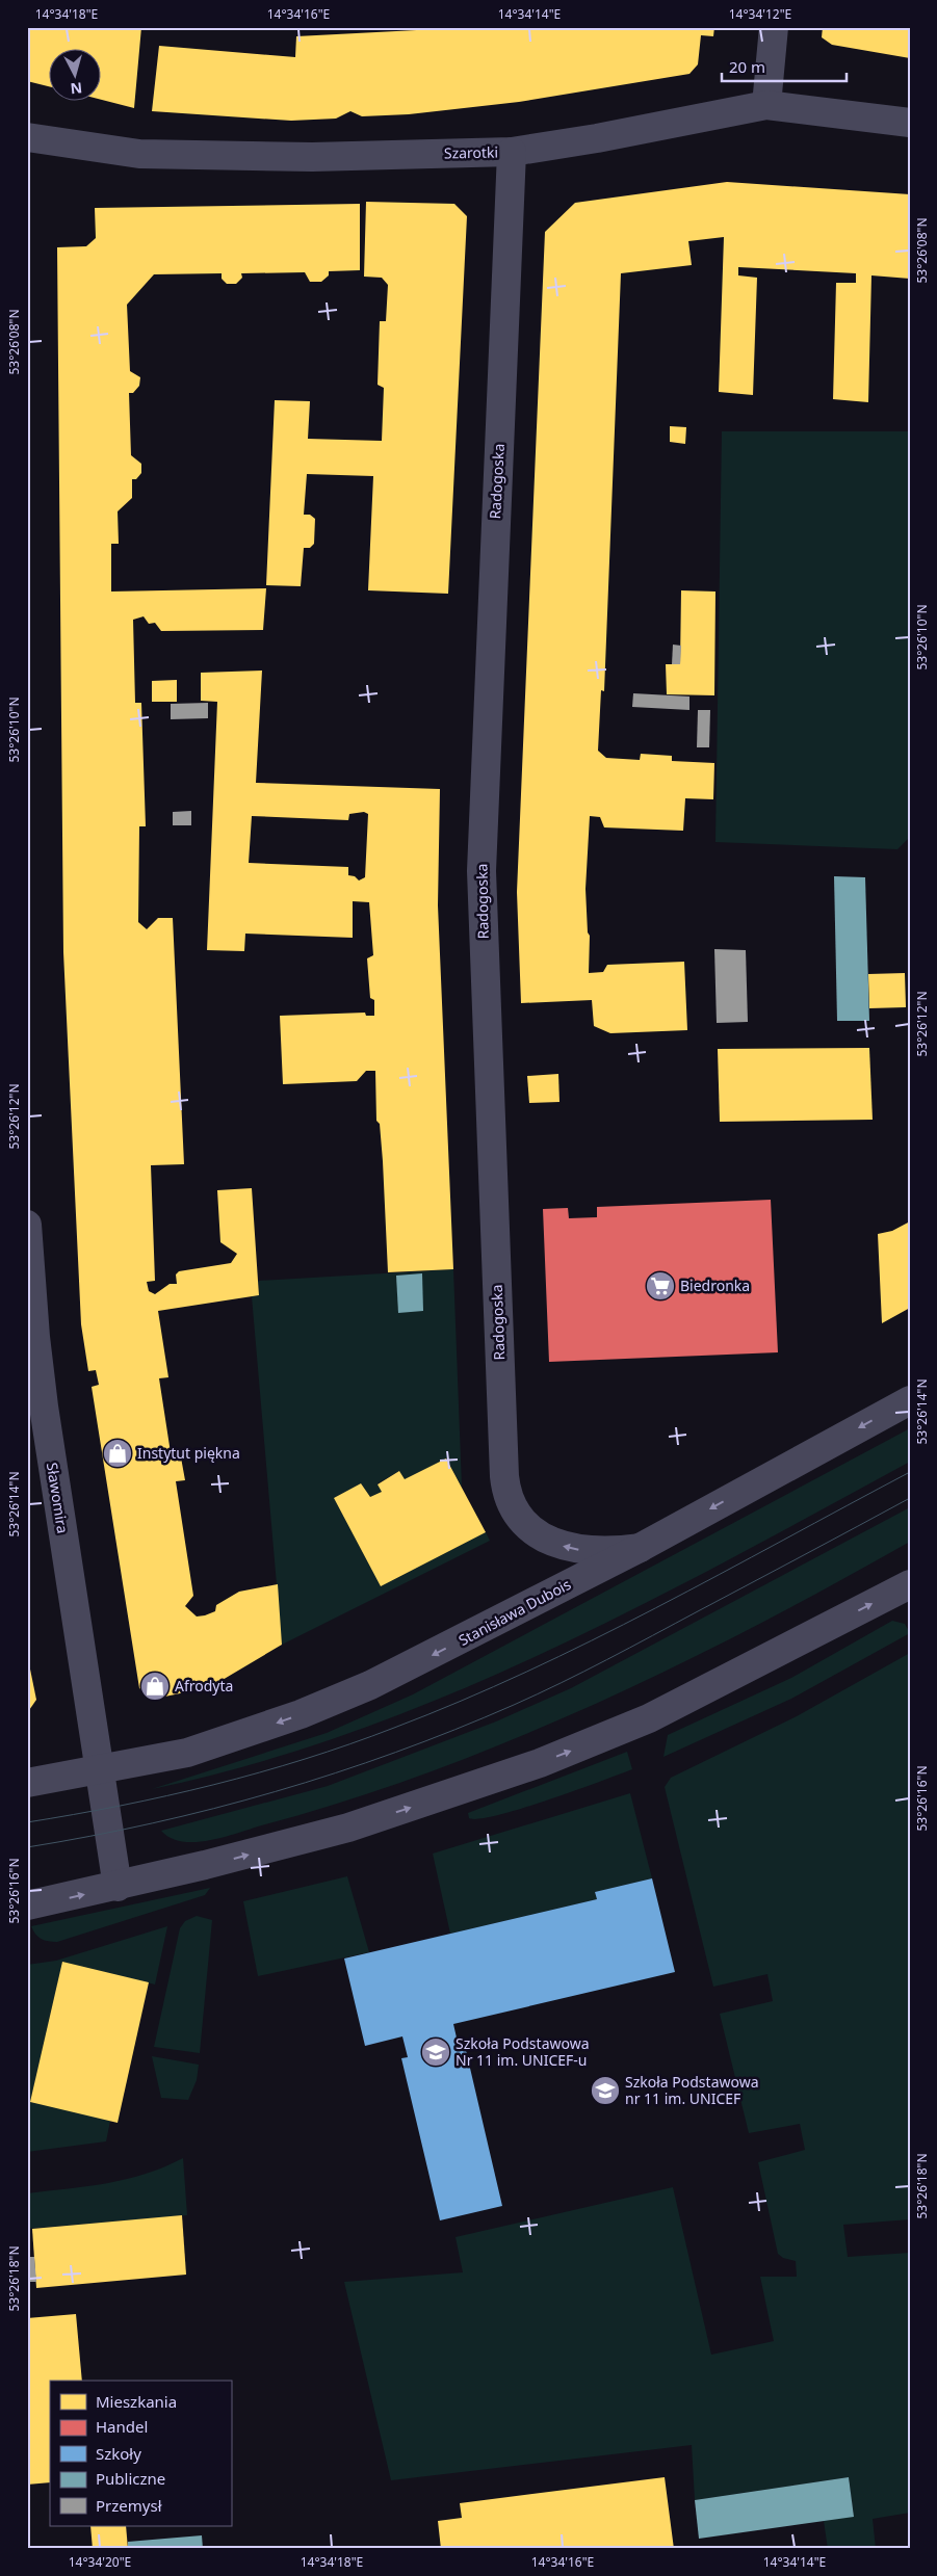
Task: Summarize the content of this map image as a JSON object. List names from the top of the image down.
{
  "streets": {
    "street": [
      "Szarotki",
      "Radogoska",
      "Sławomira",
      "Stanisława Dubois"
    ]
  },
  "crossings": [
    ["Szarotki", "Radogoska"],
    ["Radogoska", "Stanisława Dubois"],
    ["Sławomira", "Stanisława Dubois"]
  ],
  "one_way": ["Radogoska"],
  "places": {
    "supermarket": ["Biedronka"],
    "shop": ["Instytut piękna", "Afrodyta"],
    "school or university": ["Szkoła Podstawowa Nr 11 im. UNICEF-u", "Szkoła Podstawowa nr 11 im. UNICEF"]
  },
  "legend": [
    "Mieszkania",
    "Handel",
    "Szkoły",
    "Publiczne",
    "Przemysł"
  ],
  "scale_bar": "20 m",
  "north": "bottom",
  "coordinates": [
    "14°34'18\"E",
    "14°34'16\"E",
    "14°34'14\"E",
    "14°34'12\"E",
    "53°26'08\"N",
    "53°26'10\"N",
    "53°26'12\"N",
    "53°26'14\"N",
    "53°26'16\"N",
    "53°26'18\"N",
    "14°34'20\"E"
  ]
}
